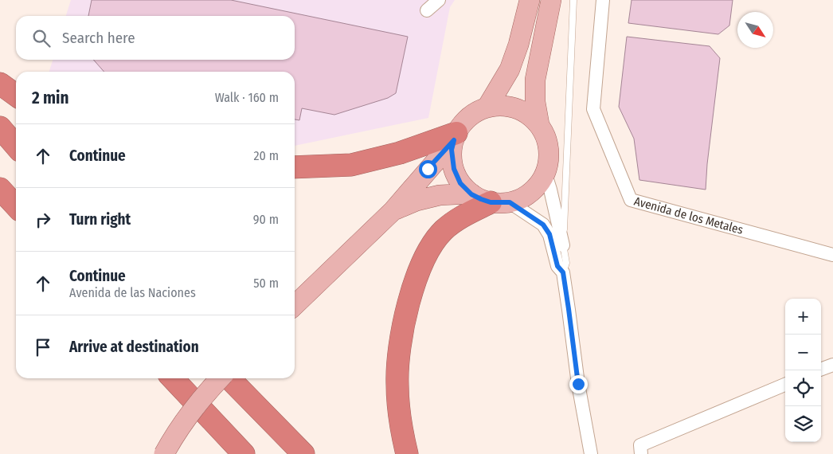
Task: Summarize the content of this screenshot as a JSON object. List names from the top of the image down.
{
  "streets": {
    "street": ["Avenida de los Metales"]
  },
  "north": "bottom right",
  "page": {
    "search": "Search here",
    "heading": ["2 min", "Walk · 160 m"],
    "list": [
      ["Continue", "20 m"],
      ["Turn right", "90 m"],
      ["Continue", "Avenida de las Naciones", "50 m"],
      "Arrive at destination"
    ],
    "map_buttons": ["+", "−"]
  }
}
